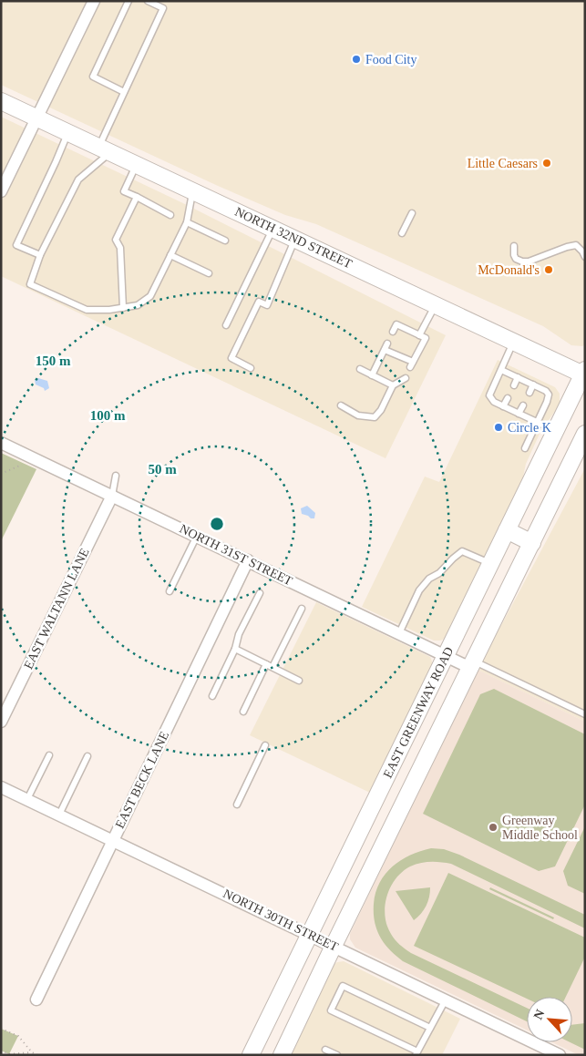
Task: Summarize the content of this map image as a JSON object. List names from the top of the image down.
{
  "streets": {
    "main road": ["NORTH 32ND STREET", "EAST GREENWAY ROAD"],
    "street": [
      "NORTH 31ST STREET",
      "EAST WALTANN LANE",
      "EAST BECK LANE",
      "NORTH 30TH STREET"
    ]
  },
  "crossings": [
    ["NORTH 32ND STREET", "EAST GREENWAY ROAD"],
    ["NORTH 31ST STREET", "EAST WALTANN LANE"],
    ["NORTH 31ST STREET", "EAST GREENWAY ROAD"],
    ["NORTH 31ST STREET", "EAST BECK LANE"],
    ["EAST GREENWAY ROAD", "NORTH 30TH STREET"],
    ["EAST BECK LANE", "NORTH 30TH STREET"]
  ],
  "places": [
    "Food City",
    "Little Caesars",
    "McDonald's",
    "Circle K",
    "Greenway Middle School"
  ],
  "north": "top left",
  "rings": ["150 m", "100 m", "50 m"]
}
